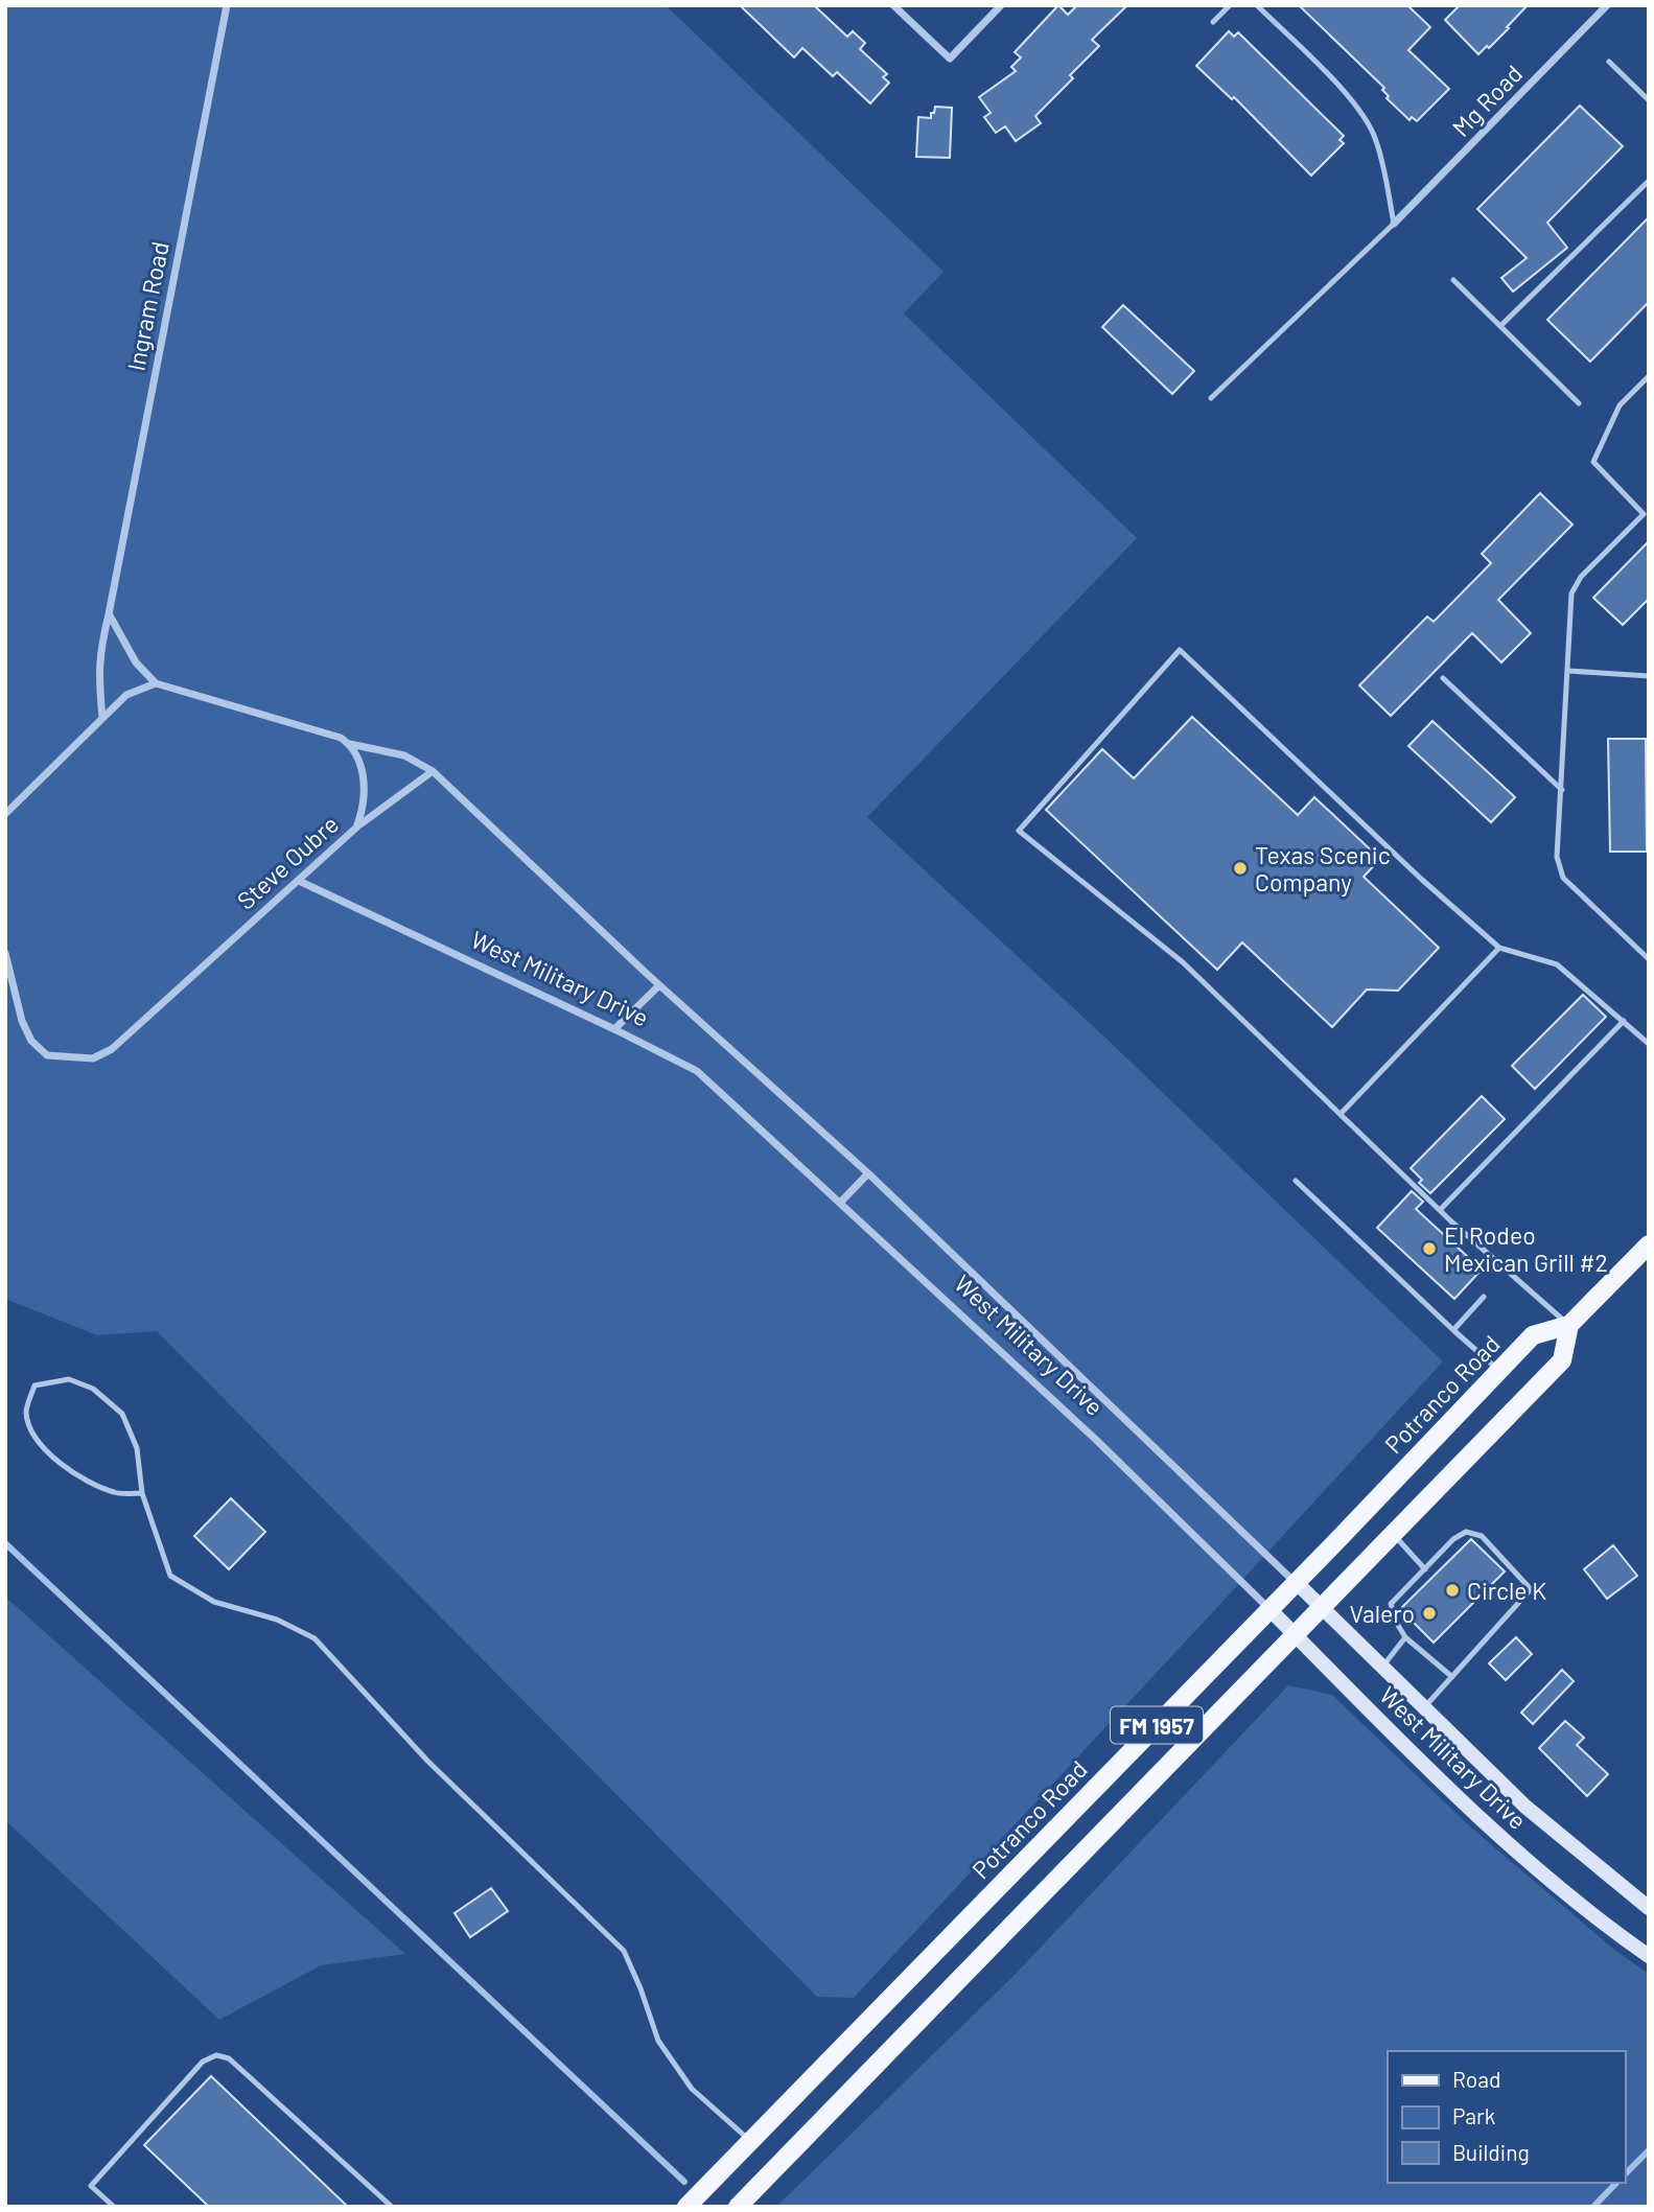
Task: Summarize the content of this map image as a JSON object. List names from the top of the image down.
{
  "streets": {
    "main road": ["West Military Drive", "Potranco Road", "FM 1957"],
    "street": ["Mg Road", "Ingram Road", "Steve Oubre"]
  },
  "crossings": [
    ["Steve Oubre", "West Military Drive"],
    ["West Military Drive", "Potranco Road"],
    ["West Military Drive", "FM 1957"],
    ["Potranco Road", "FM 1957"]
  ],
  "places": [
    "Texas Scenic Company",
    "El Rodeo Mexican Grill #2",
    "Circle K",
    "Valero"
  ],
  "legend": ["Road", "Park", "Building"]
}
